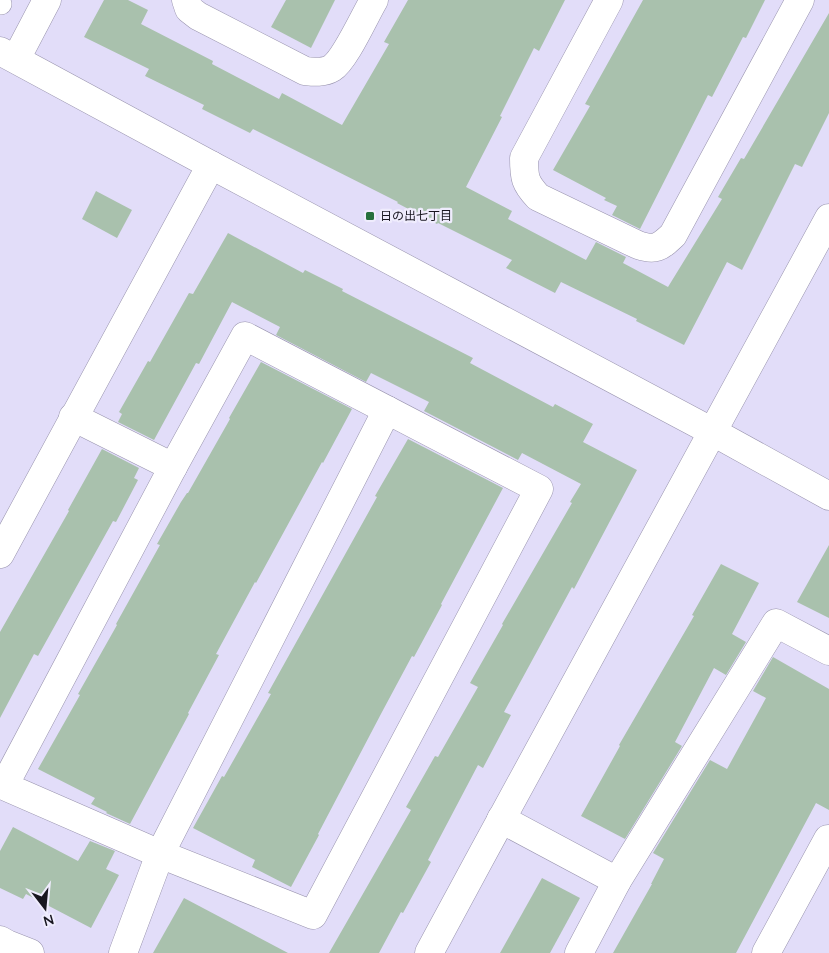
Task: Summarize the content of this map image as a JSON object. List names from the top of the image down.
{
  "places": {
    "transit": ["日の出七丁目"]
  },
  "north": "bottom"
}
